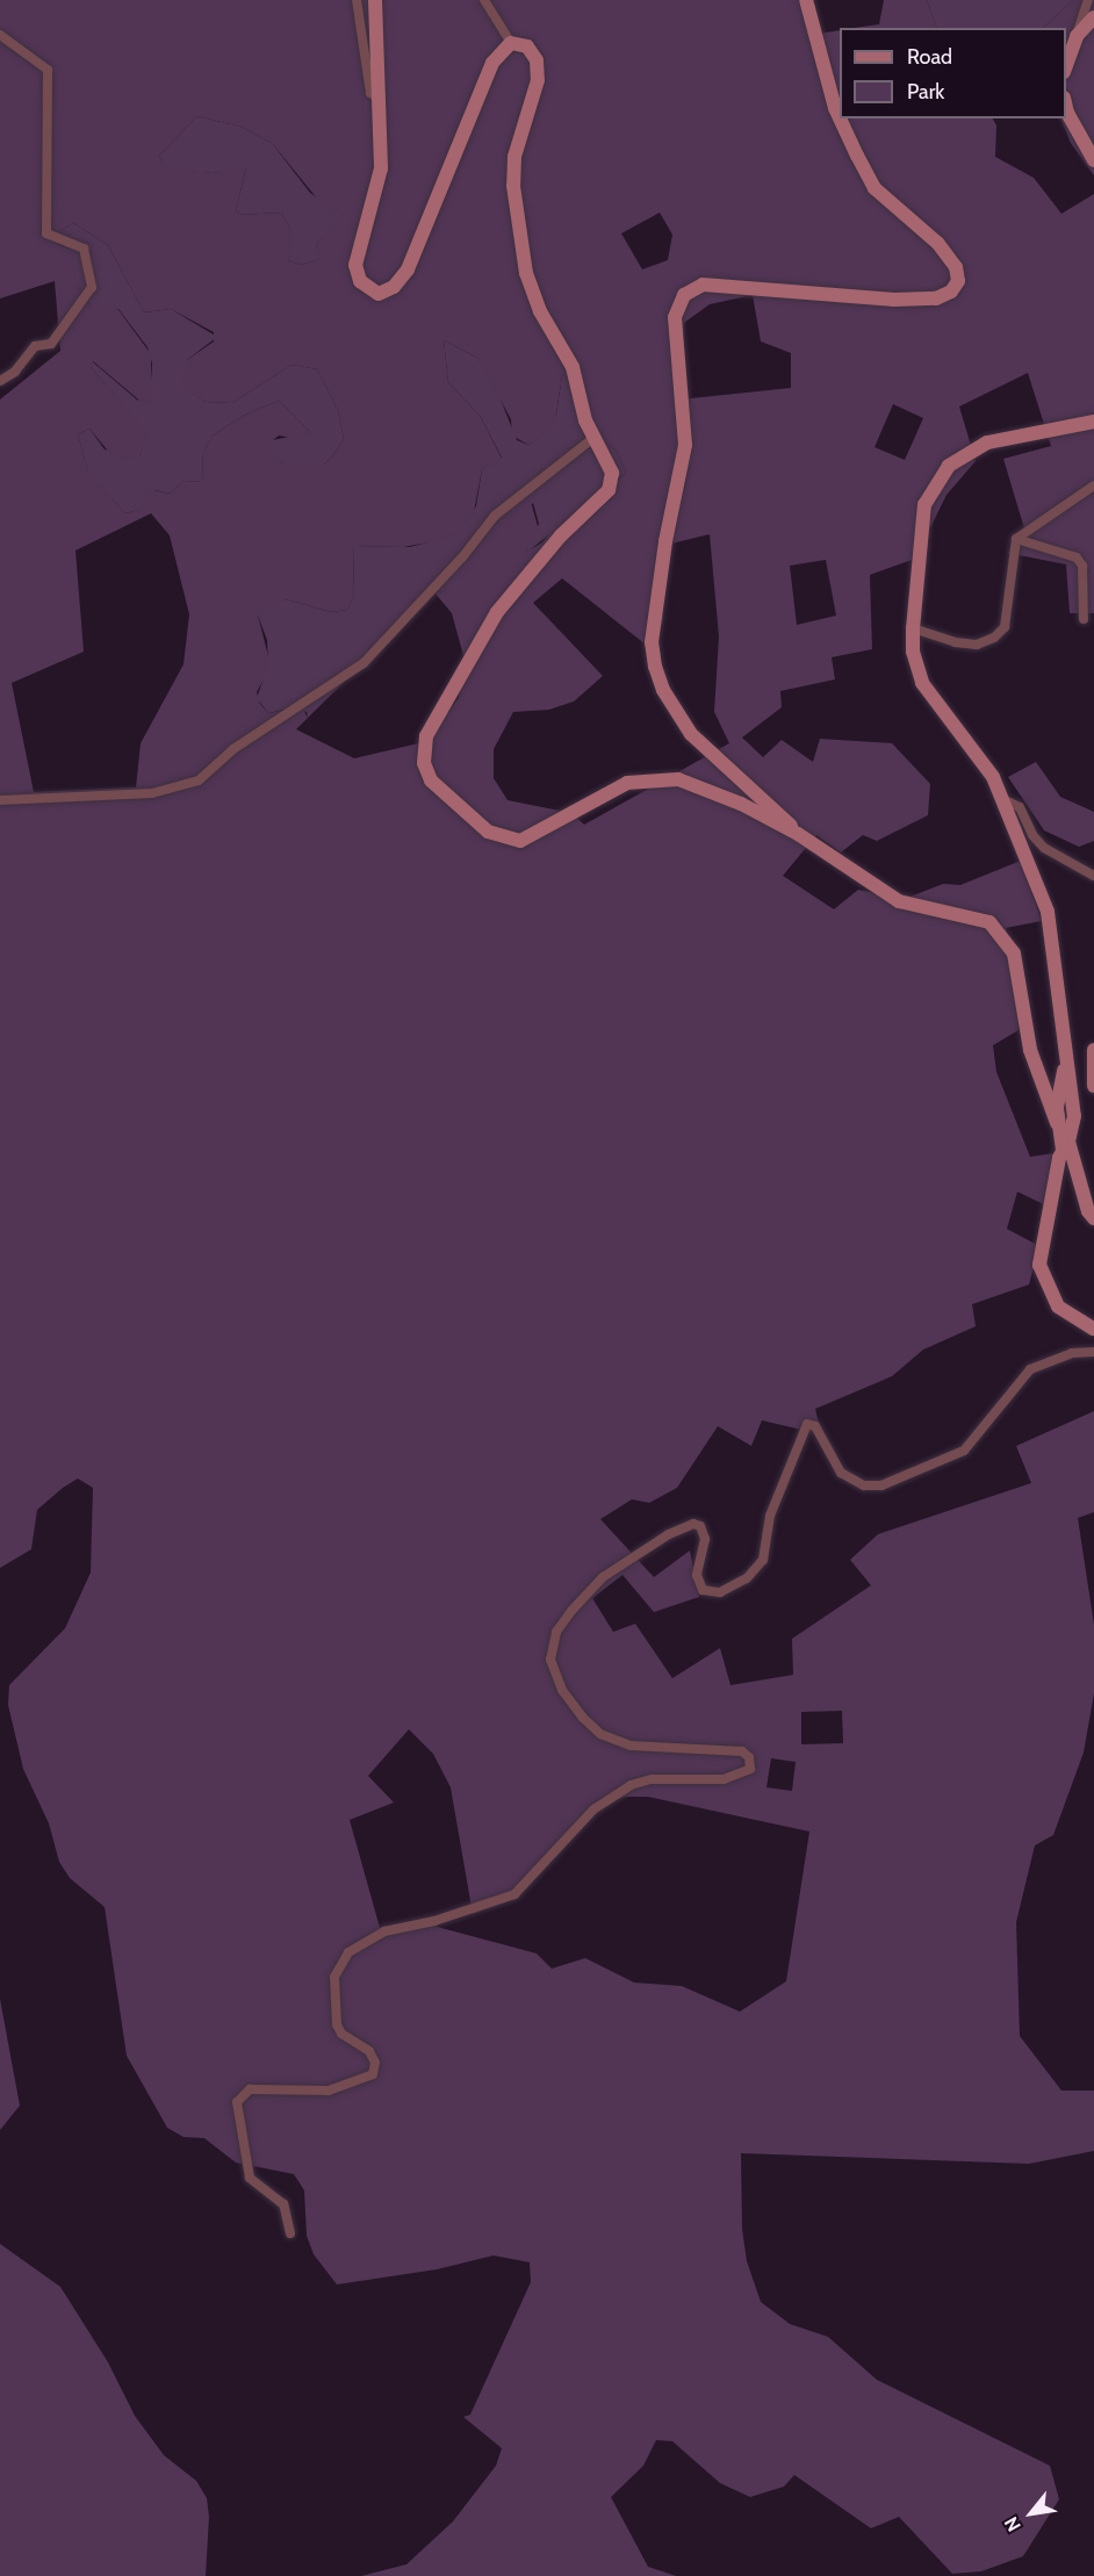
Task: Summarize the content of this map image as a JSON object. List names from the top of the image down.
{
  "legend": ["Road", "Park"],
  "north": "bottom left"
}
